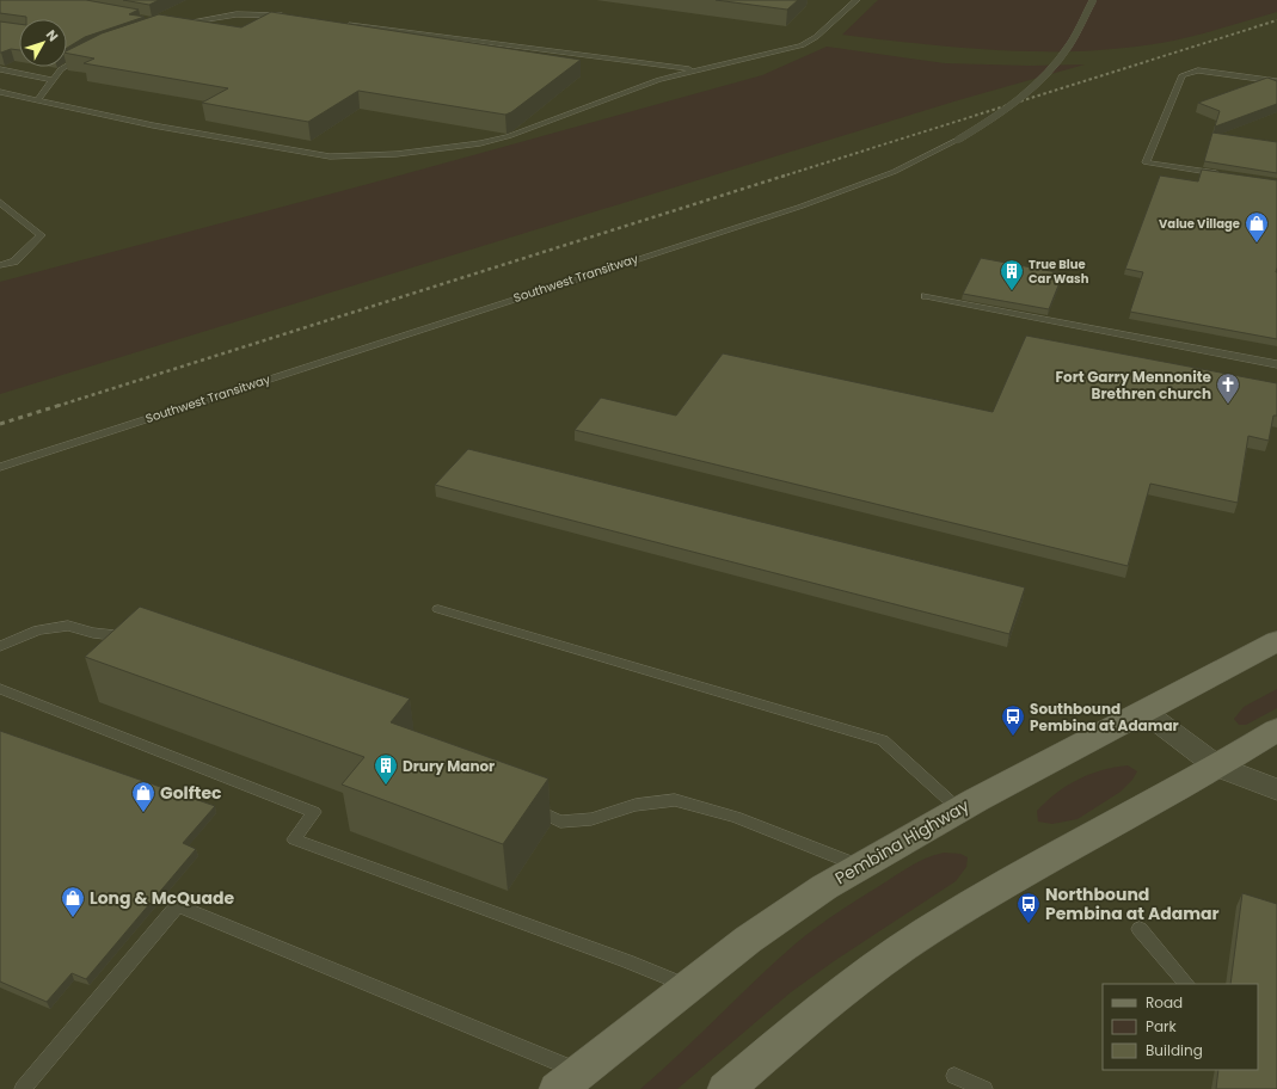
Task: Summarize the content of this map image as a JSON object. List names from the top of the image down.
{
  "streets": {
    "main road": ["Pembina Highway"],
    "lane": ["Southwest Transitway"]
  },
  "places": {
    "shop": ["Value Village", "Golftec", "Long & McQuade"],
    "building": ["True Blue Car Wash", "Drury Manor"],
    "church": ["Fort Garry Mennonite Brethren church"],
    "bus stop": ["Southbound Pembina at Adamar", "Northbound Pembina at Adamar"]
  },
  "legend": ["Road", "Park", "Building"],
  "north": "top right"
}
